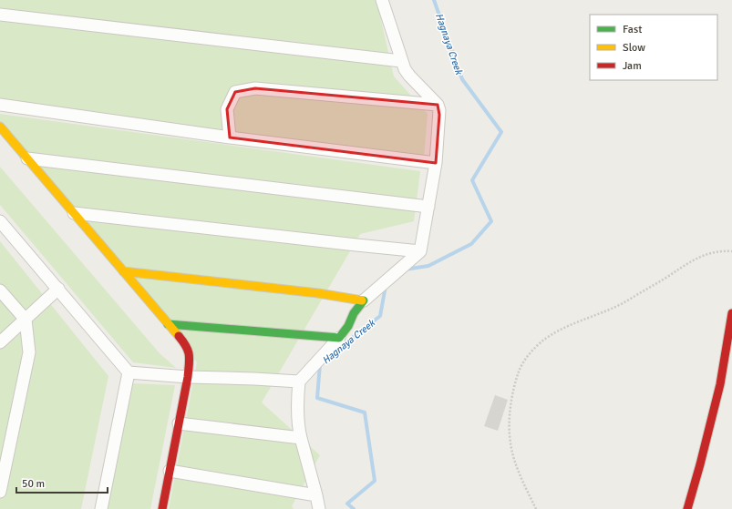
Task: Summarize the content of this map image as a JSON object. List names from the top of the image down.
{
  "water": ["Hagnaya Creek"],
  "legend": ["Fast", "Slow", "Jam"],
  "scale_bar": "50 m"
}
